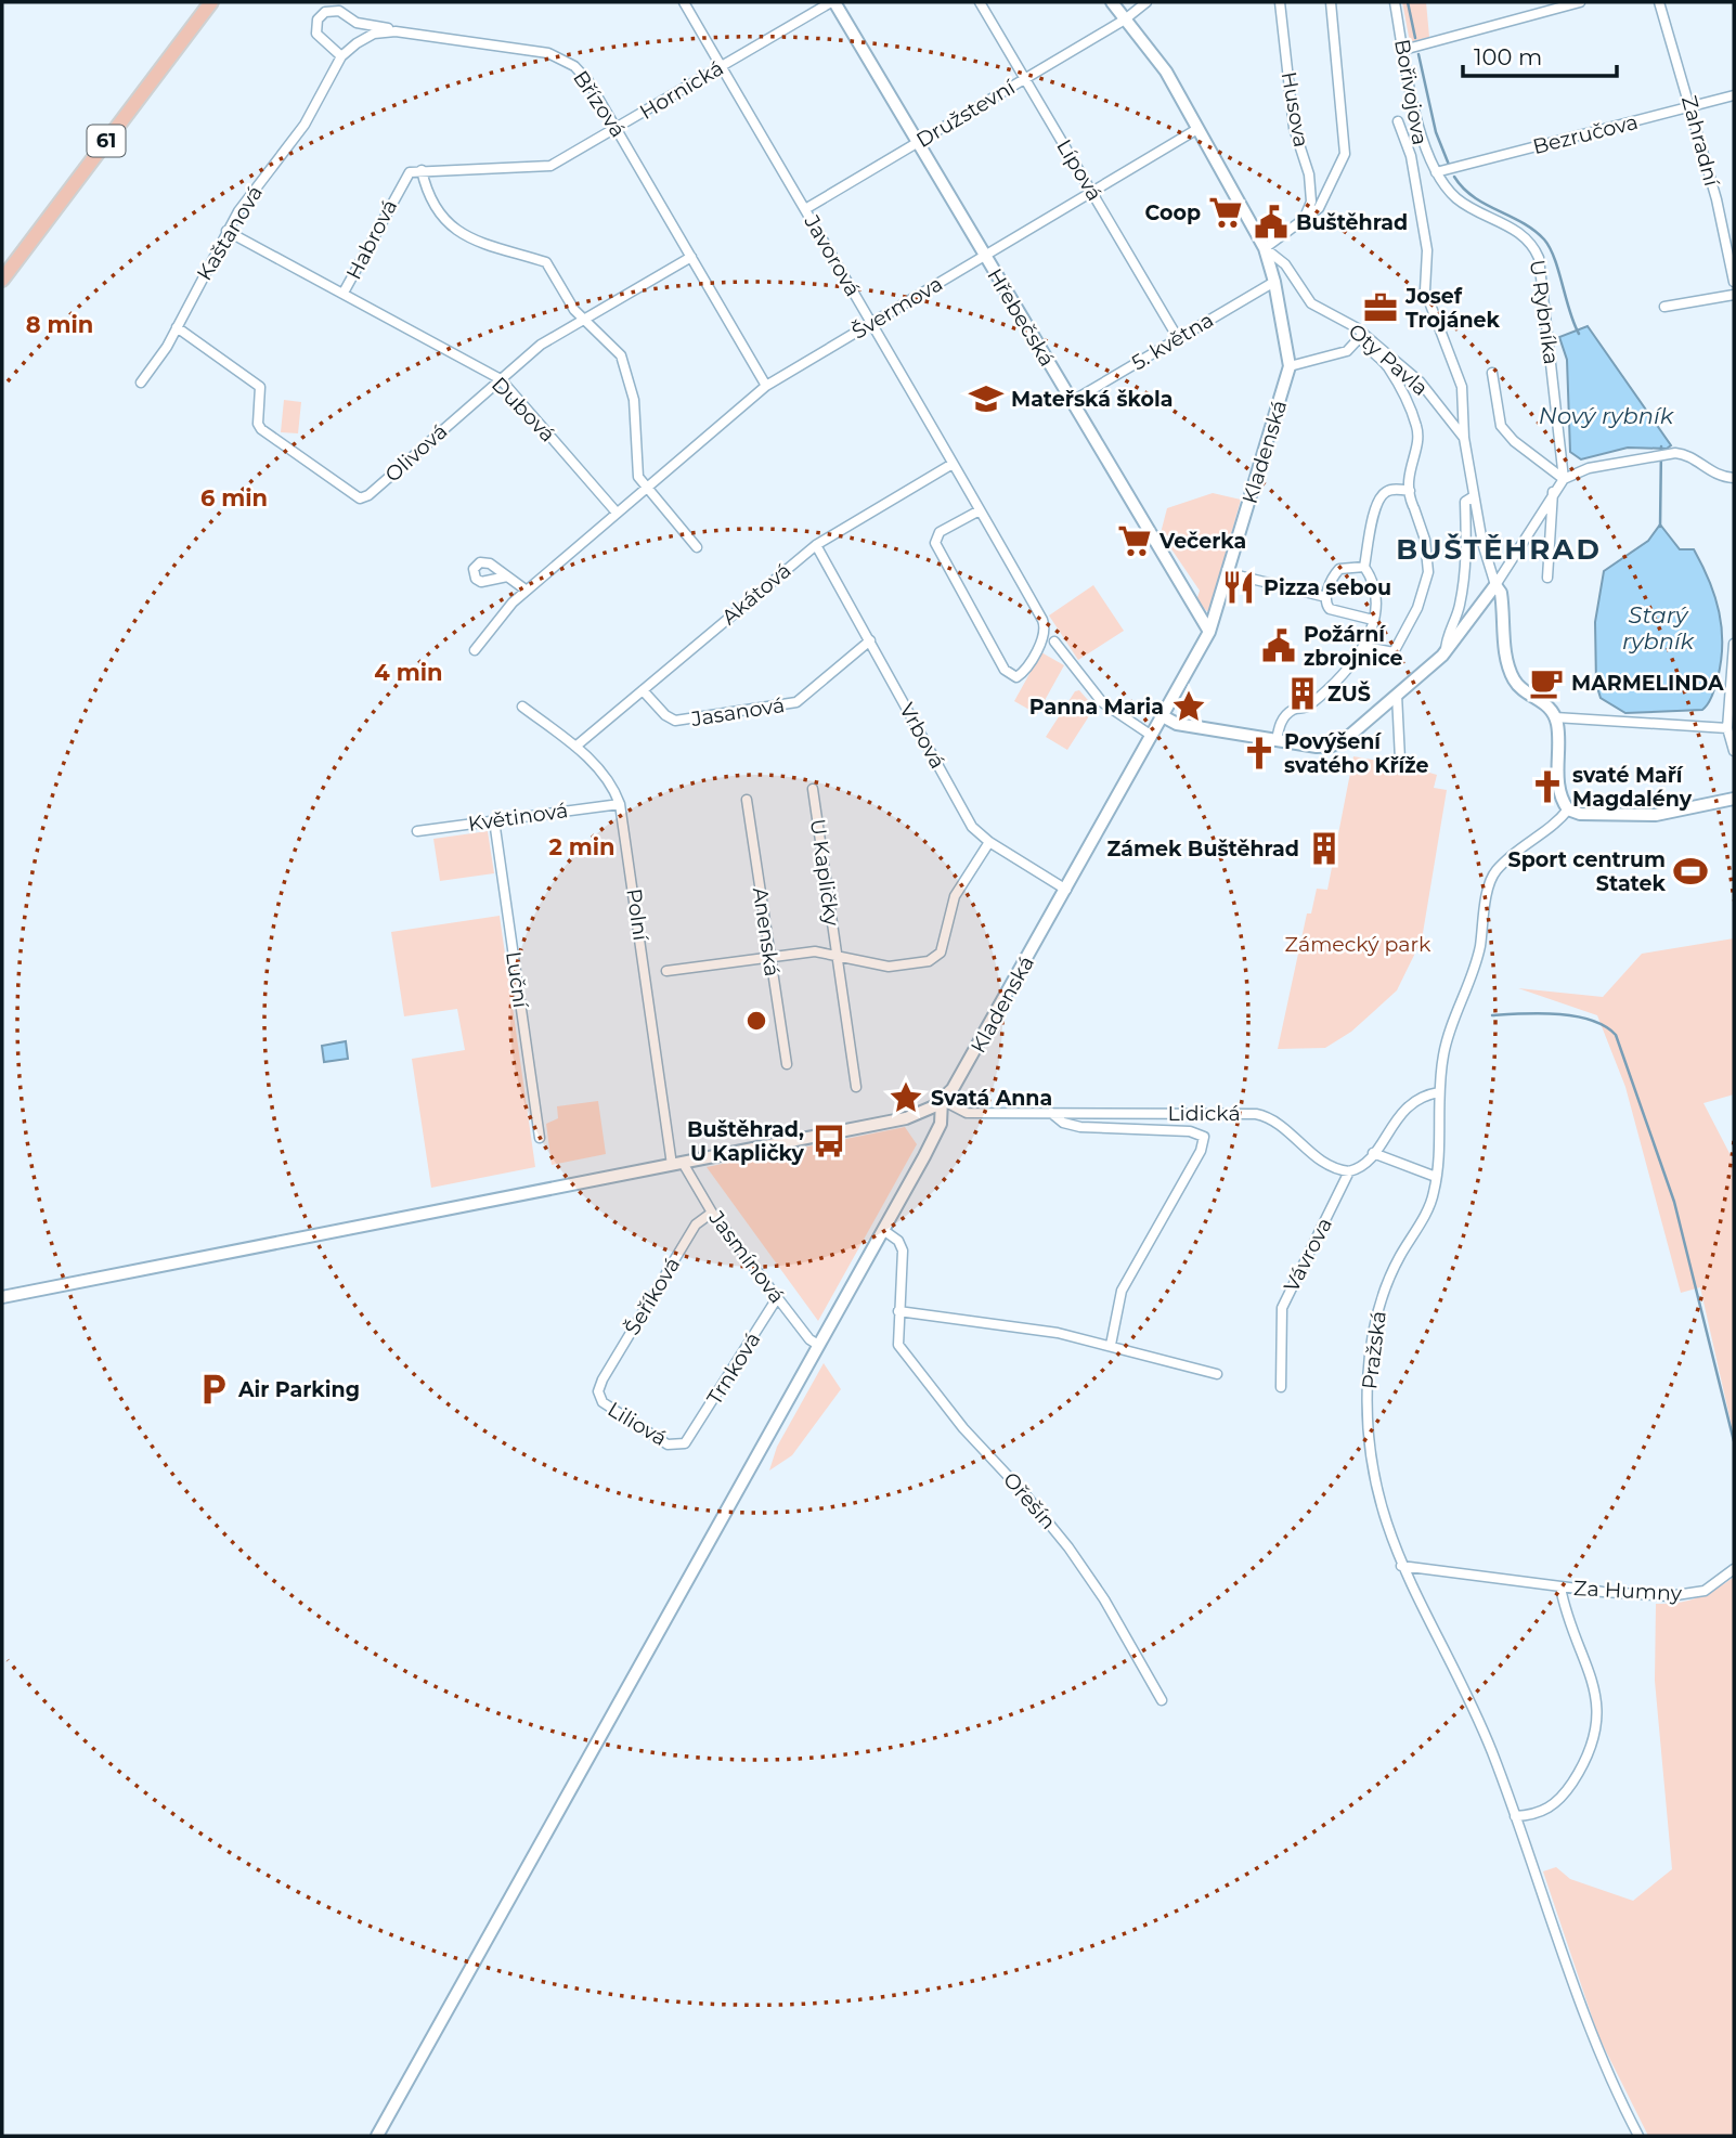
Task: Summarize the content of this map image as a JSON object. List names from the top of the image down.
{
  "streets": {
    "main road": ["61"],
    "street": [
      "Hornická",
      "Bořivojova",
      "Břízová",
      "Husova",
      "Družstevní",
      "Bezručova",
      "Zahradní",
      "Lípová",
      "Kaštanová",
      "Habrová",
      "Javorová",
      "Švermova",
      "U Rybníka",
      "Hřebečská",
      "5. května",
      "Oty Pavla",
      "Dubová",
      "Kladenská",
      "Olivová",
      "Akátová",
      "Jasanová",
      "Vrbová",
      "Květinová",
      "U Kapličky",
      "Polní",
      "Anenská",
      "Luční",
      "Lidická",
      "Vávrova",
      "Jasmínová",
      "Šeříková",
      "Pražská",
      "Trnková",
      "Liliová",
      "Ořešín",
      "Za Humny"
    ]
  },
  "crossings": [
    ["Hornická", "Břízová"],
    ["Hornická", "Habrová"],
    ["Hornická", "Javorová"],
    ["Hornická", "Hřebečská"],
    ["Bořivojova", "U Rybníka"],
    ["Bořivojova", "Oty Pavla"],
    ["Břízová", "Kaštanová"],
    ["Břízová", "Švermova"],
    ["Břízová", "Olivová"],
    ["Družstevní", "Lípová"],
    ["Družstevní", "Javorová"],
    ["Družstevní", "Hřebečská"],
    ["Družstevní", "Kladenská"],
    ["Bezručova", "Zahradní"],
    ["Bezručova", "U Rybníka"],
    ["Lípová", "Švermova"],
    ["Lípová", "5. května"],
    ["Kaštanová", "Dubová"],
    ["Kaštanová", "Olivová"],
    ["Habrová", "Švermova"],
    ["Habrová", "Dubová"],
    ["Habrová", "Olivová"],
    ["Javorová", "Švermova"],
    ["Javorová", "Akátová"],
    ["Švermova", "Hřebečská"],
    ["Švermova", "Dubová"],
    ["Švermova", "Kladenská"],
    ["Hřebečská", "5. května"],
    ["Hřebečská", "Kladenská"],
    ["5. května", "Kladenská"],
    ["Oty Pavla", "Kladenská"],
    ["Dubová", "Olivová"],
    ["Kladenská", "Vrbová"],
    ["Kladenská", "Lidická"],
    ["Akátová", "Jasanová"],
    ["Akátová", "Vrbová"],
    ["Akátová", "Polní"],
    ["Jasanová", "Vrbová"],
    ["Vrbová", "U Kapličky"],
    ["Květinová", "Polní"],
    ["Květinová", "Luční"],
    ["U Kapličky", "Anenská"],
    ["Polní", "Jasmínová"],
    ["Lidická", "Vávrova"],
    ["Jasmínová", "Šeříková"],
    ["Jasmínová", "Trnková"],
    ["Šeříková", "Liliová"],
    ["Pražská", "Za Humny"],
    ["Trnková", "Liliová"]
  ],
  "districts": ["BUŠTĚHRAD"],
  "water": ["Nový rybník", "Starý rybník"],
  "parks": ["Zámecký park"],
  "places": {
    "supermarket": ["Coop", "Večerka"],
    "public building": ["Buštěhrad", "Požární zbrojnice"],
    "office": ["Josef Trojánek"],
    "school or university": ["Mateřská škola"],
    "restaurant": ["Pizza sebou"],
    "cafe": ["MARMELINDA"],
    "building": ["ZUŠ", "Zámek Buštěhrad"],
    "place": ["Panna Maria", "Svatá Anna"],
    "church": ["Povýšení svatého Kříže", "svaté Maří Magdalény"],
    "sports": ["Sport centrum Statek"],
    "bus stop": ["Buštěhrad, U Kapličky"],
    "parking": ["Air Parking"]
  },
  "scale_bar": "100 m",
  "rings": [
    "8 min",
    "6 min",
    "4 min",
    "2 min"
  ]
}
